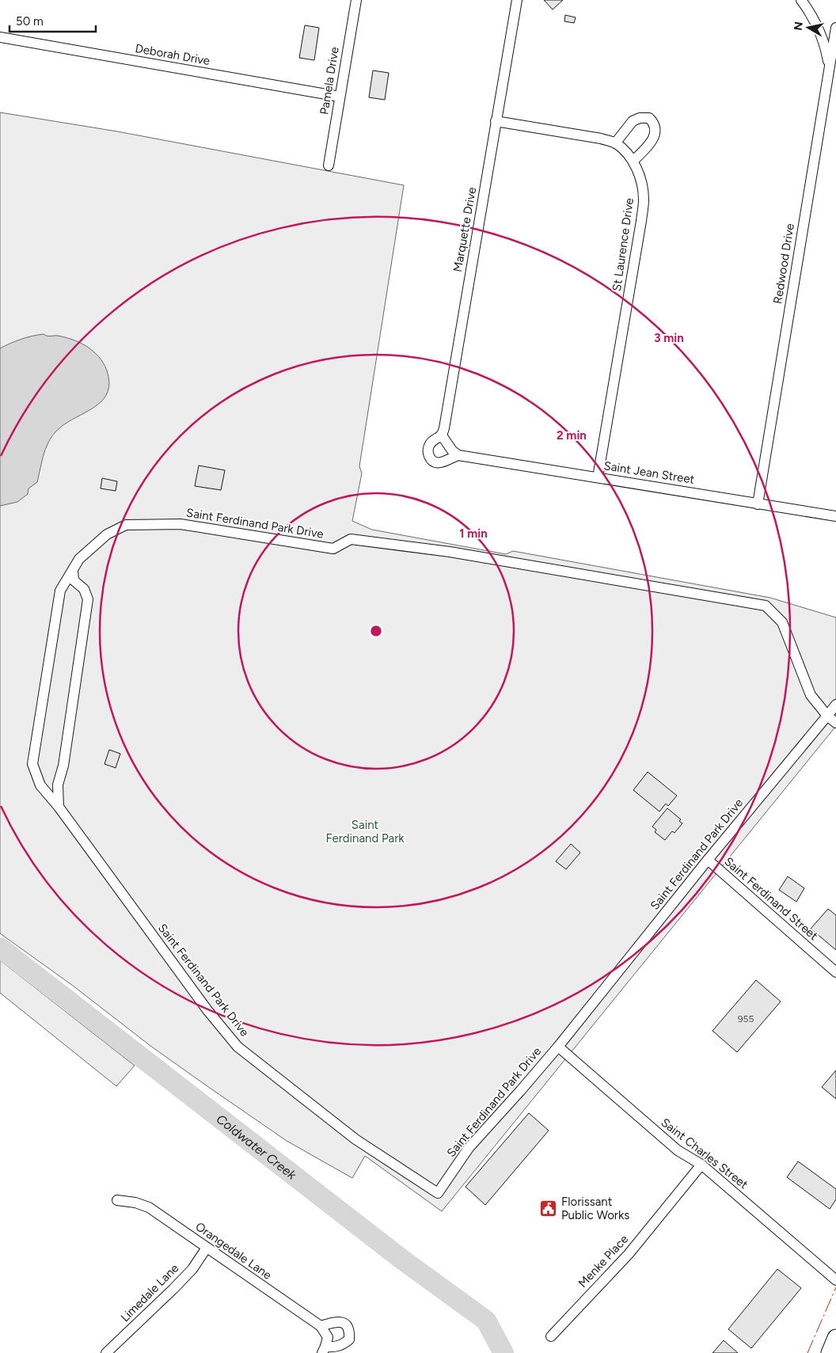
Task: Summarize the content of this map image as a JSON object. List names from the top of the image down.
{
  "streets": {
    "street": [
      "Deborah Drive",
      "Pamela Drive",
      "Marquette Drive",
      "St Laurence Drive",
      "Redwood Drive",
      "Saint Jean Street",
      "Saint Ferdinand Park Drive",
      "Saint Ferdinand Street",
      "Saint Charles Street",
      "Orangedale Lane",
      "Menke Place",
      "Limedale Lane"
    ]
  },
  "crossings": [
    ["Deborah Drive", "Pamela Drive"],
    ["Marquette Drive", "St Laurence Drive"],
    ["St Laurence Drive", "Saint Jean Street"],
    ["Redwood Drive", "Saint Jean Street"],
    ["Saint Ferdinand Park Drive", "Saint Ferdinand Street"],
    ["Saint Ferdinand Park Drive", "Saint Charles Street"],
    ["Saint Charles Street", "Menke Place"],
    ["Orangedale Lane", "Limedale Lane"]
  ],
  "water": ["Coldwater Creek"],
  "parks": ["Saint Ferdinand Park"],
  "places": {
    "public building": ["Florissant Public Works"]
  },
  "house_numbers": ["955"],
  "scale_bar": "50 m",
  "north": "left",
  "rings": ["3 min", "2 min", "1 min"]
}
